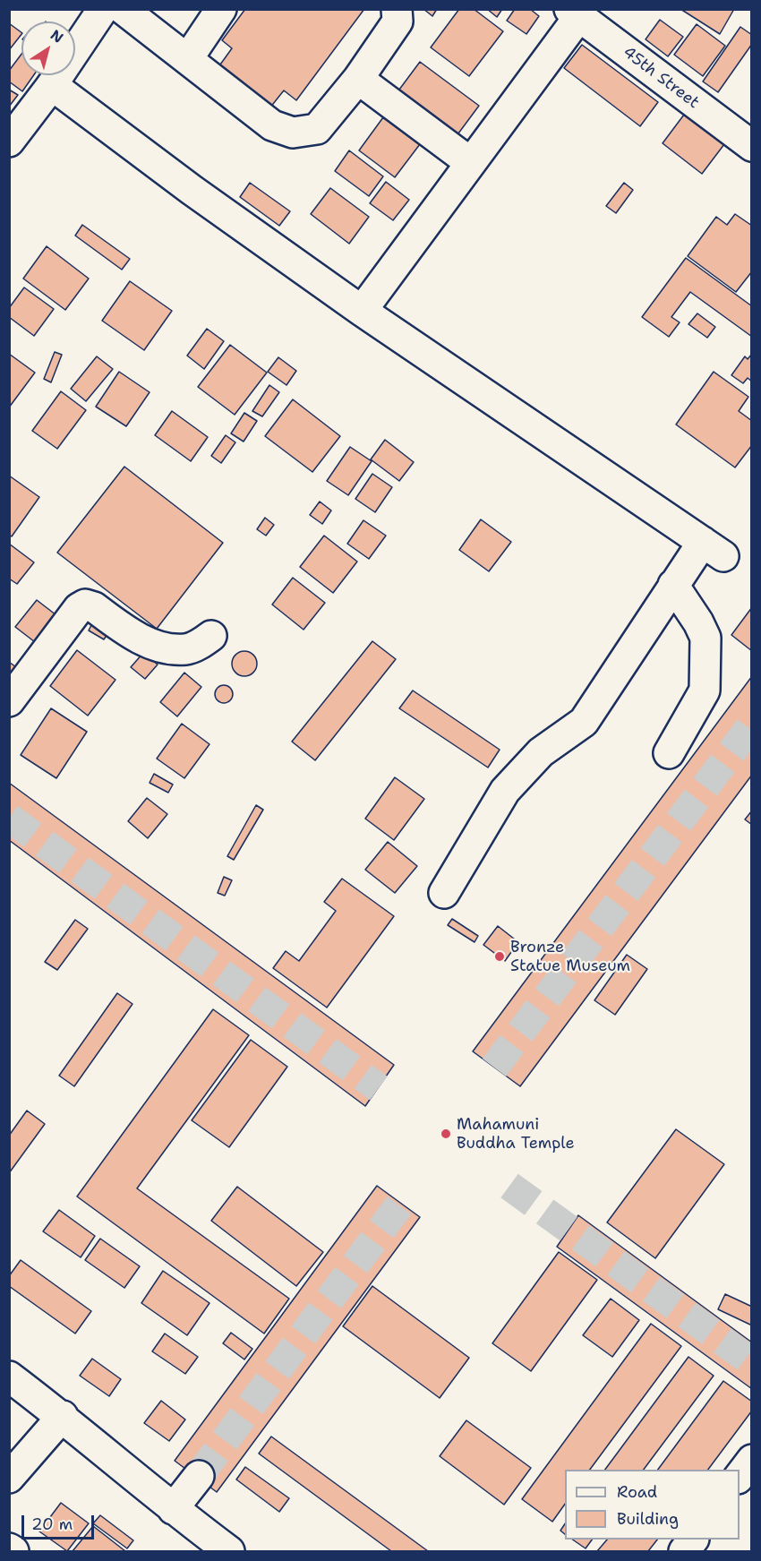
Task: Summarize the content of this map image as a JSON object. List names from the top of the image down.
{
  "streets": {
    "street": ["45th Street"]
  },
  "places": ["Bronze Statue Museum", "Mahamuni Buddha Temple"],
  "legend": ["Road", "Building"],
  "scale_bar": "20 m",
  "north": "top right"
}
